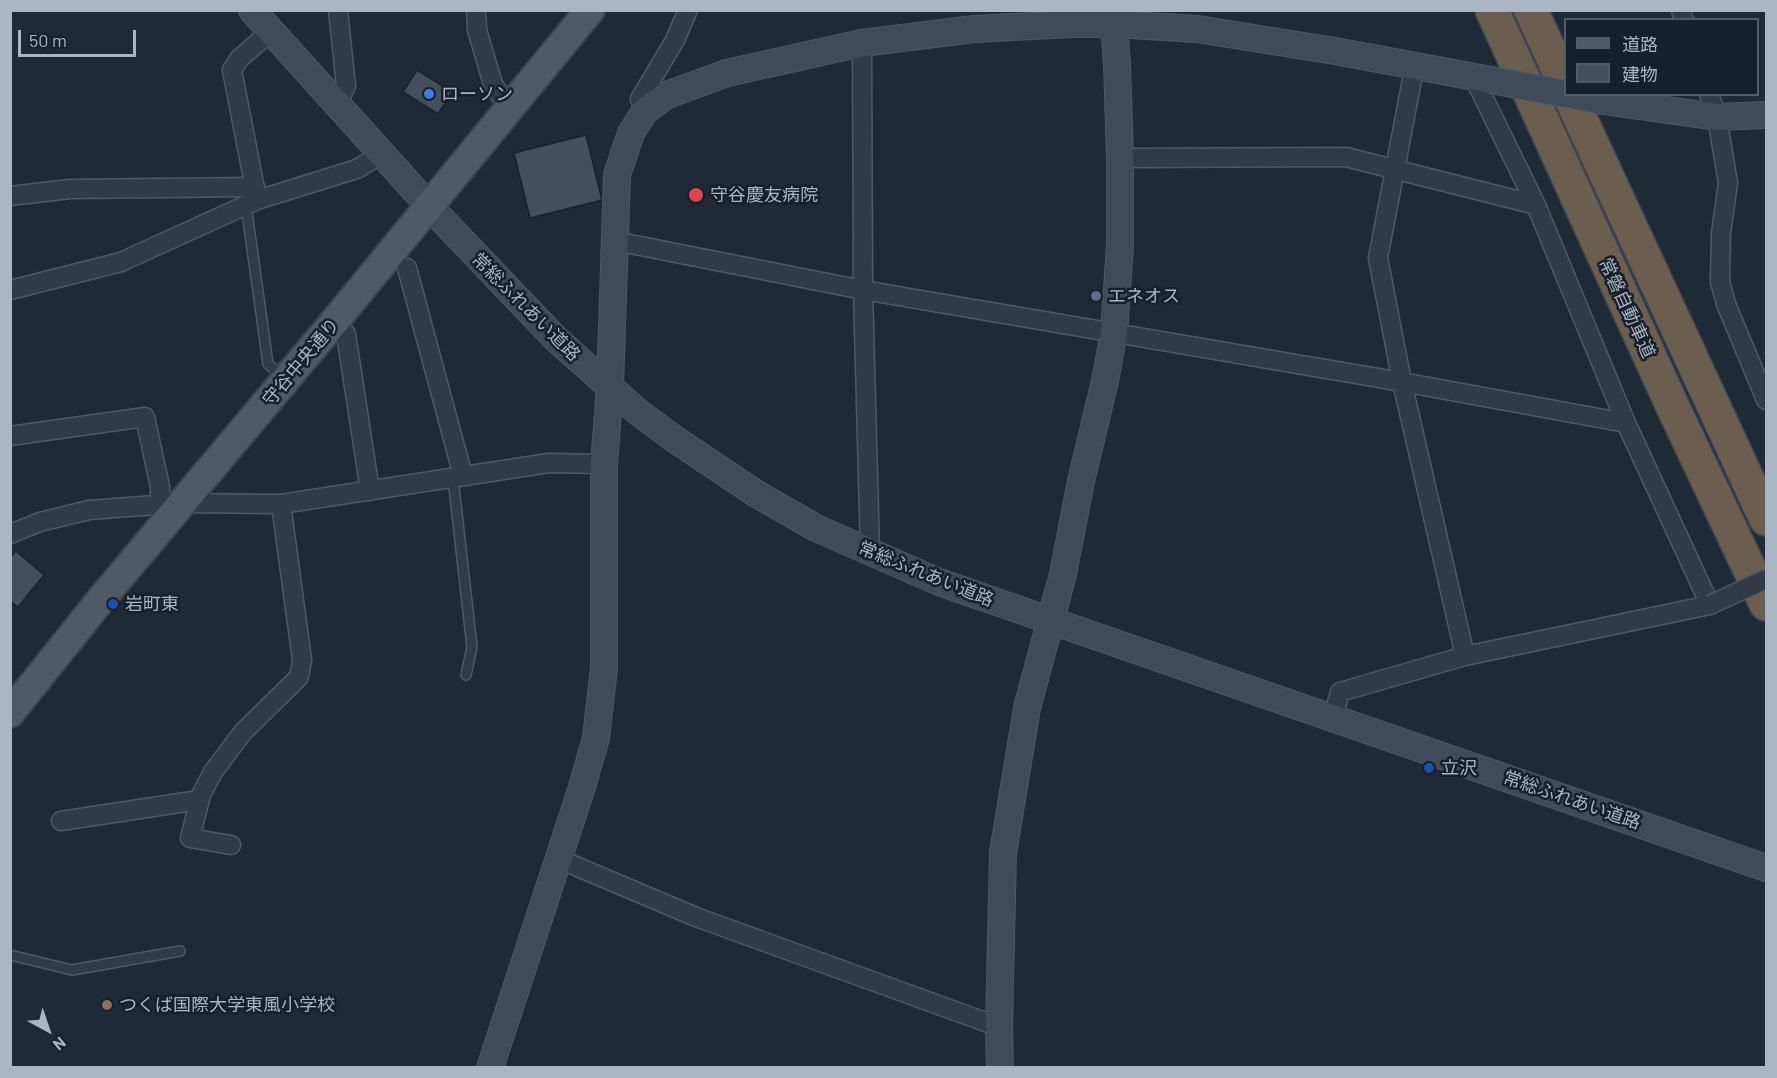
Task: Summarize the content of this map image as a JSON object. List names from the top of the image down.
{
  "streets": {
    "highway": ["常磐自動車道"],
    "main road": ["守谷中央通り"],
    "street": ["常総ふれあい道路"]
  },
  "crossings": [
    ["常総ふれあい道路", "守谷中央通り"]
  ],
  "places": [
    "ローソン",
    "守谷慶友病院",
    "エネオス",
    "岩町東",
    "立沢",
    "つくば国際大学東風小学校"
  ],
  "legend": ["道路", "建物"],
  "scale_bar": "50 m",
  "north": "bottom right"
}
